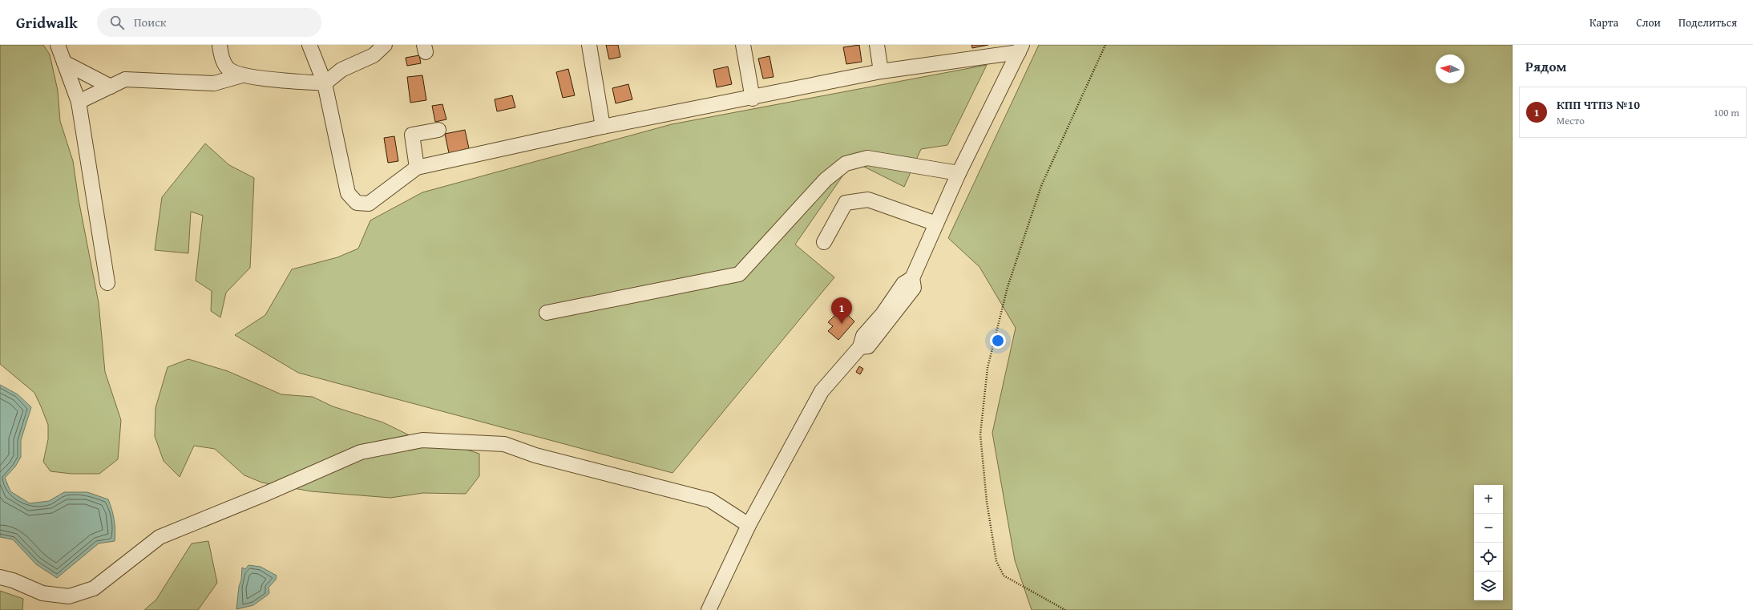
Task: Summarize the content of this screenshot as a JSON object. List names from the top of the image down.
{
  "north": "left",
  "page": {
    "header": "Gridwalk",
    "search": "Поиск",
    "nav": ["Карта", "Слои", "Поделиться"],
    "heading": "Рядом",
    "list": [
      {
        "mark": "1",
        "name": "КПП ЧТПЗ №10",
        "note": "Место",
        "value": "100 m"
      }
    ],
    "pins": "1",
    "map_buttons": ["+", "−"]
  }
}
